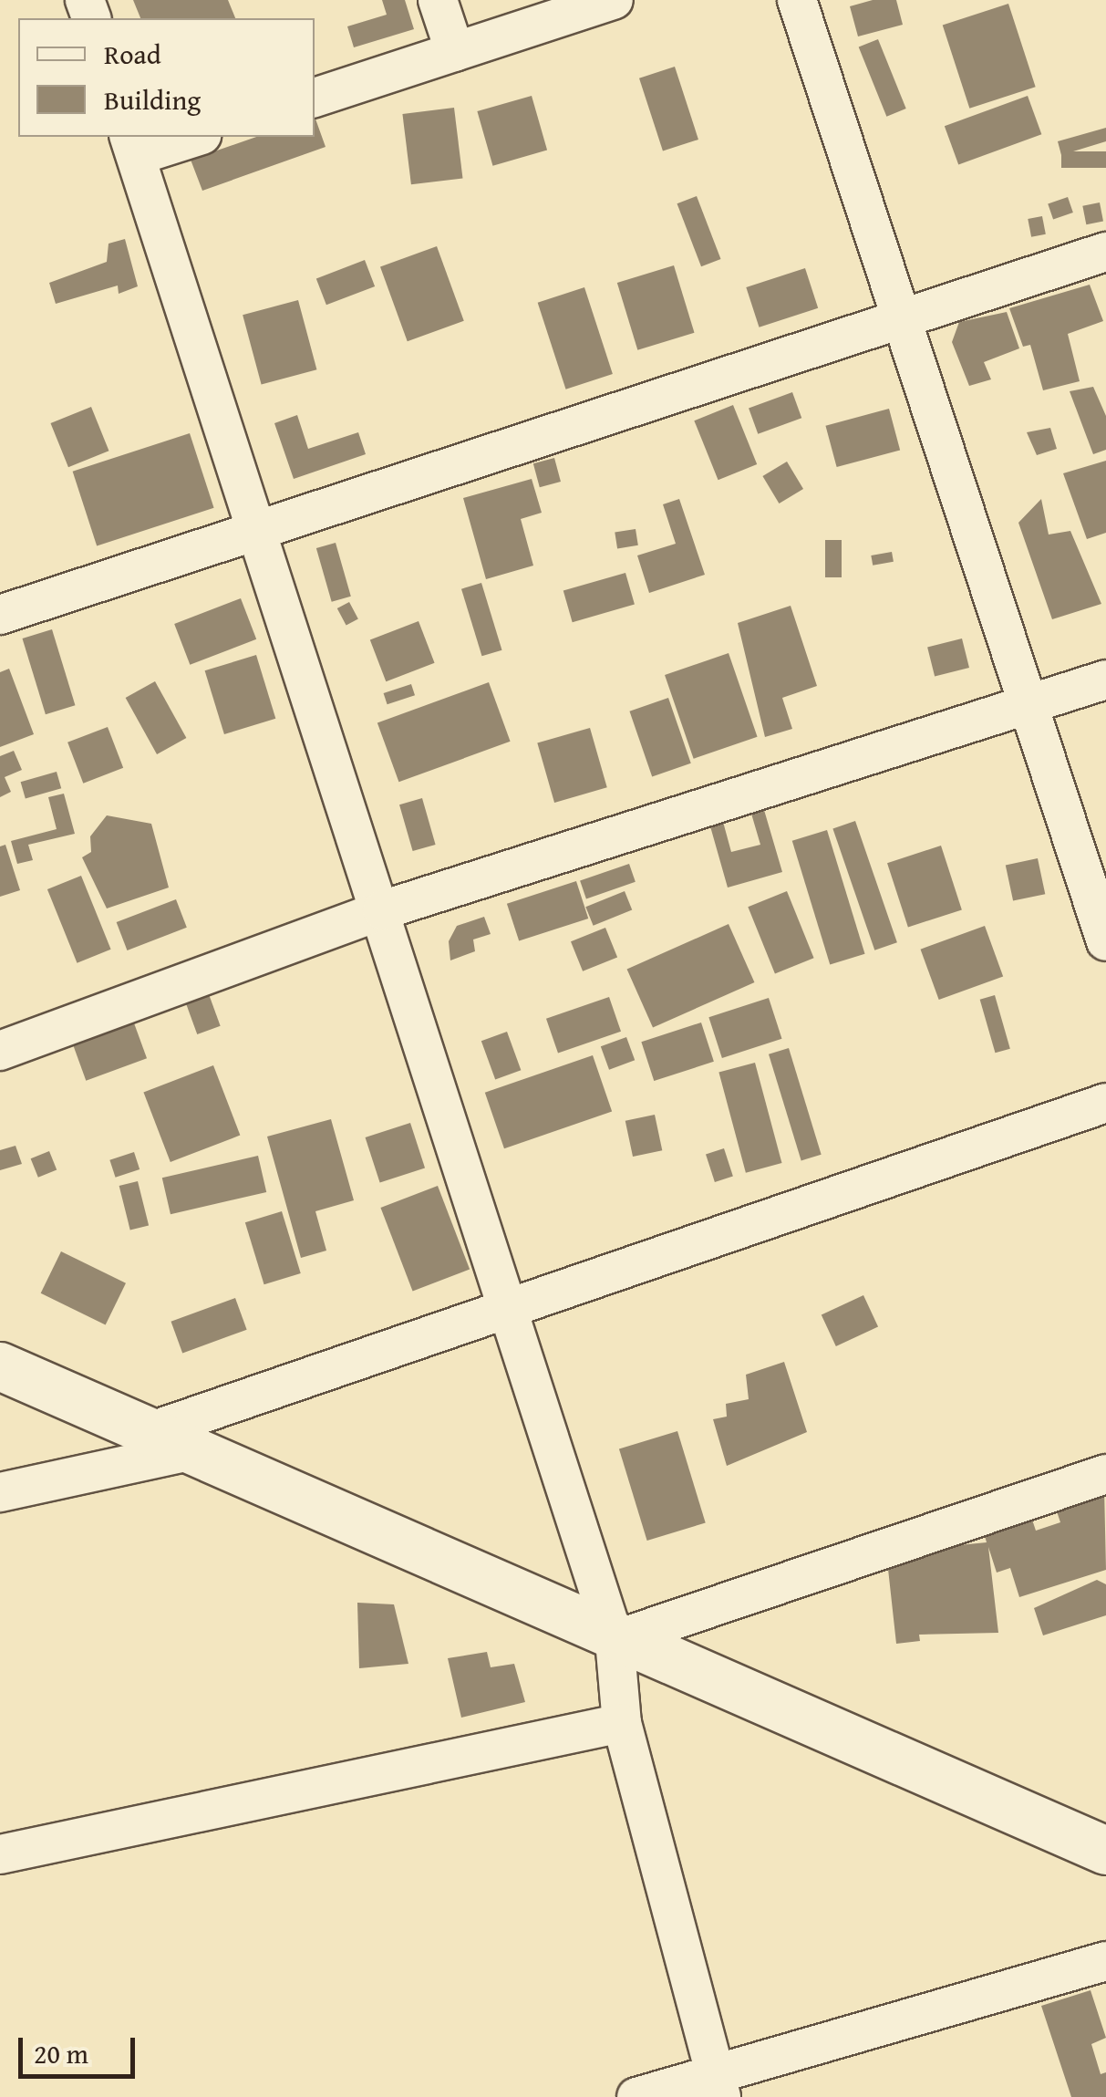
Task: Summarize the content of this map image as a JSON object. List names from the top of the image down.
{
  "legend": ["Road", "Building"],
  "scale_bar": "20 m"
}
